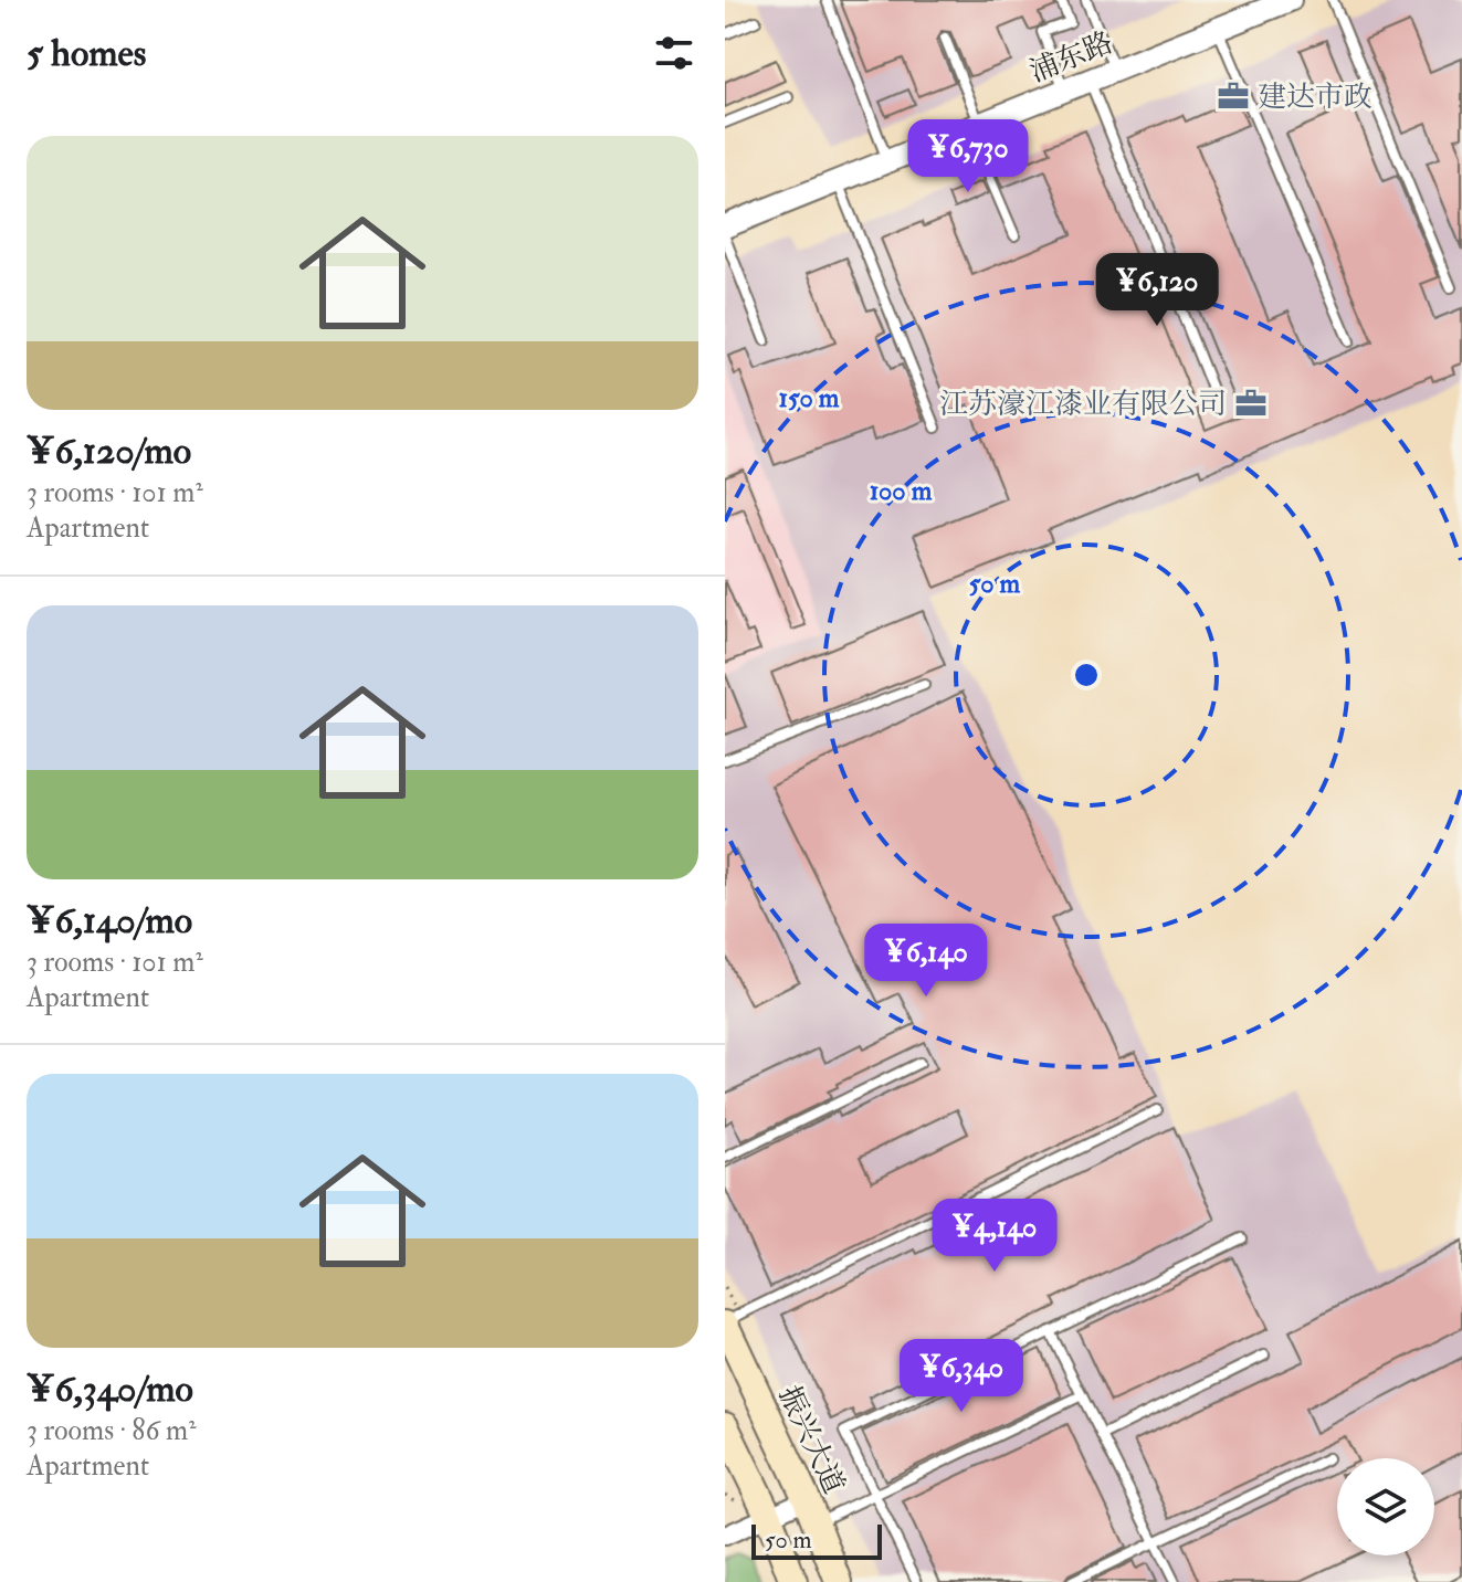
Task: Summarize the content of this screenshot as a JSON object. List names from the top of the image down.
{
  "streets": {
    "main road": ["振兴大道"],
    "street": ["浦东路"]
  },
  "places": {
    "office": ["建达市政", "江苏濠江漆业有限公司"]
  },
  "scale_bar": "50 m",
  "page": {
    "heading": "5 homes",
    "list": [
      {
        "name": "¥6,120/mo",
        "note": "3 rooms · 101 m² · Apartment"
      },
      {
        "name": "¥6,140/mo",
        "note": "3 rooms · 101 m² · Apartment"
      },
      {
        "name": "¥6,340/mo",
        "note": "3 rooms · 86 m² · Apartment"
      }
    ],
    "price": [
      "¥6,730",
      "¥6,120",
      "¥6,140",
      "¥4,140",
      "¥6,340"
    ],
    "scale": "50 m"
  },
  "rings": ["150 m", "100 m", "50 m"]
}
